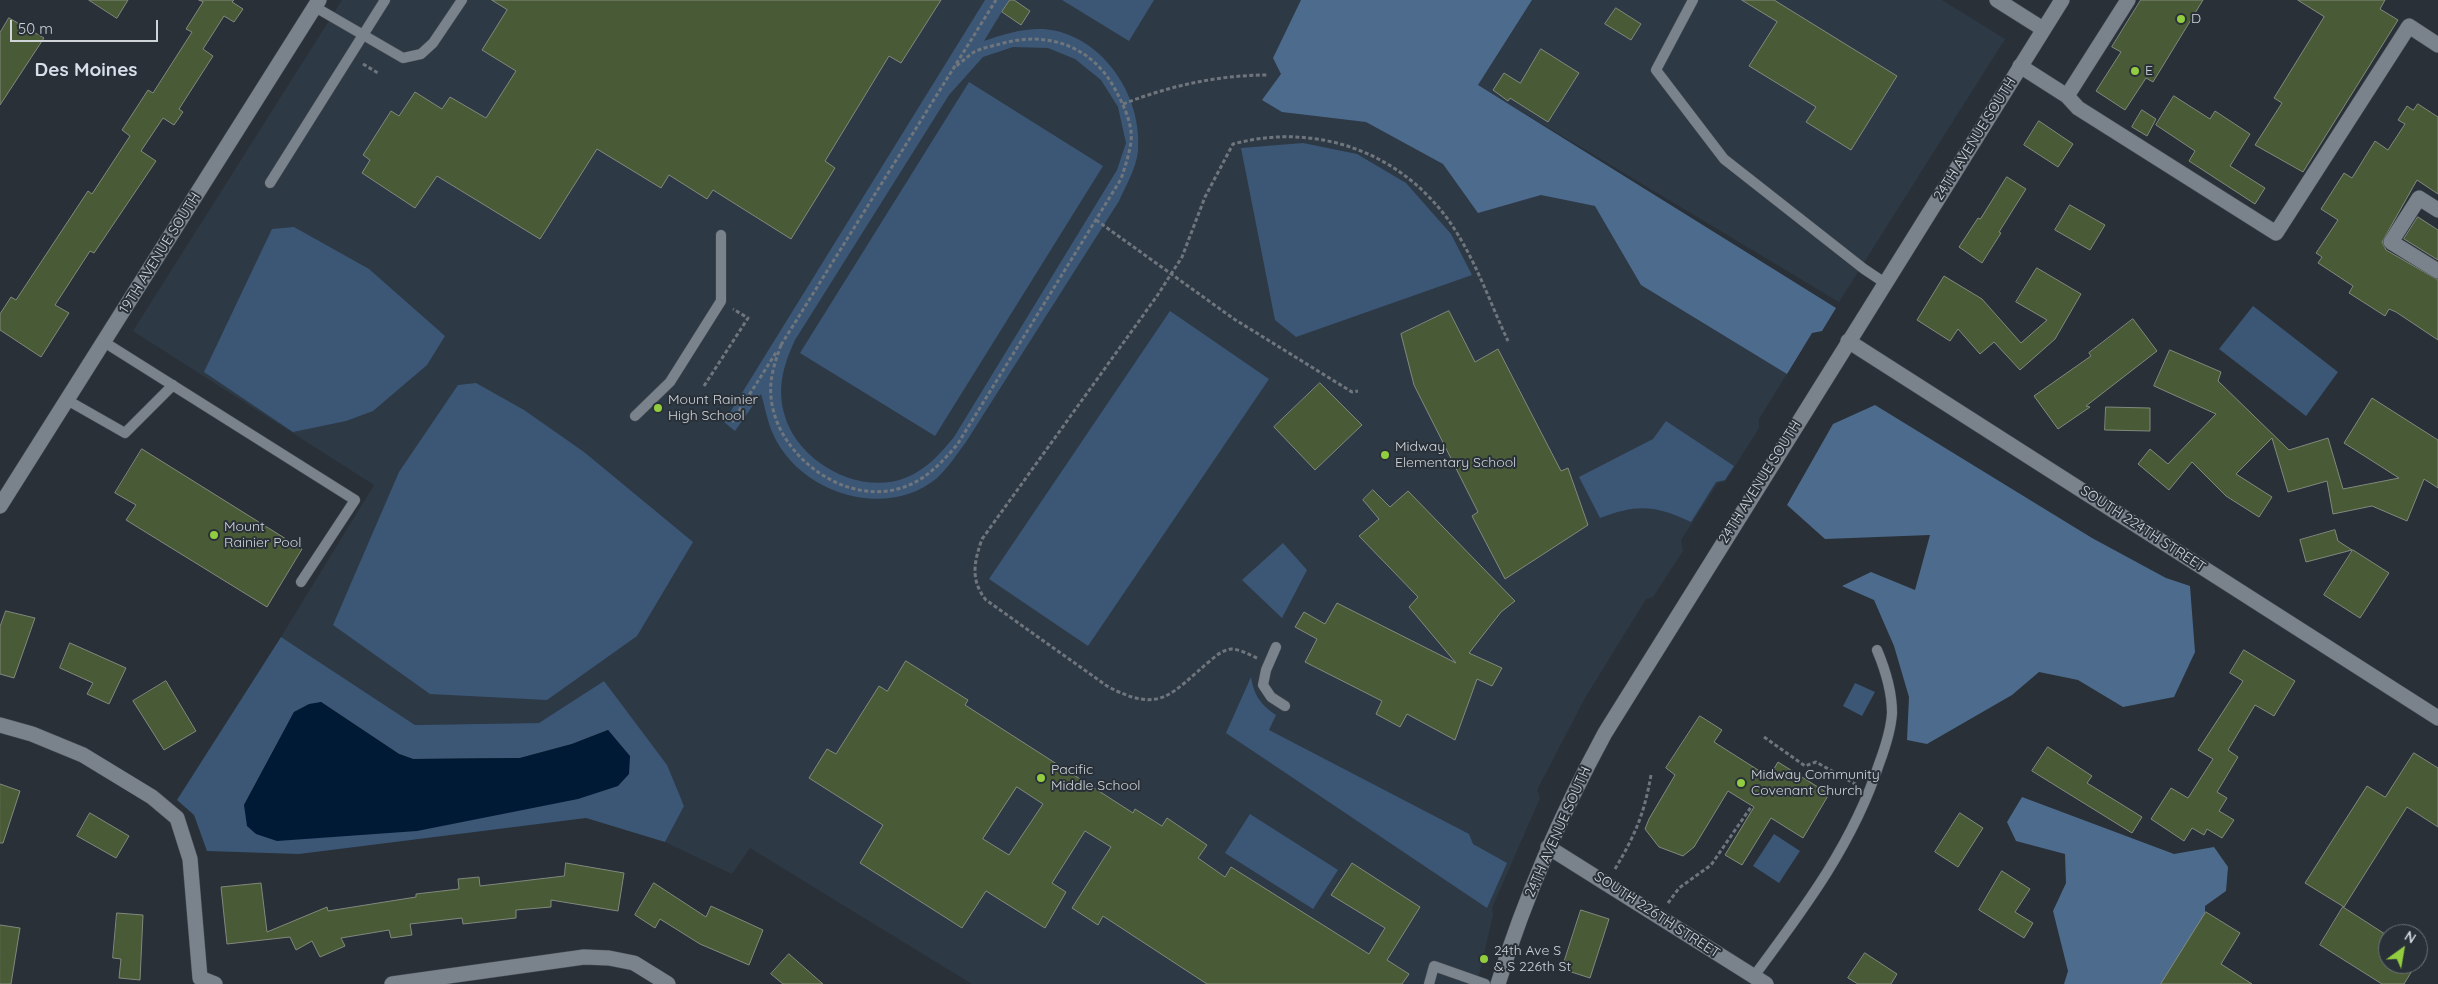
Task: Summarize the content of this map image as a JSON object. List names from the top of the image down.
{
  "streets": {
    "street": [
      "24TH AVENUE SOUTH",
      "19TH AVENUE SOUTH",
      "SOUTH 224TH STREET",
      "SOUTH 226TH STREET"
    ]
  },
  "crossings": [
    ["24TH AVENUE SOUTH", "SOUTH 224TH STREET"],
    ["24TH AVENUE SOUTH", "SOUTH 226TH STREET"]
  ],
  "districts": ["Des Moines"],
  "places": [
    "D",
    "E",
    "Mount Rainier High School",
    "Midway Elementary School",
    "Mount Rainier Pool",
    "Pacific Middle School",
    "Midway Community Covenant Church",
    "24th Ave S & S 226th St"
  ],
  "scale_bar": "50 m",
  "north": "top right"
}
